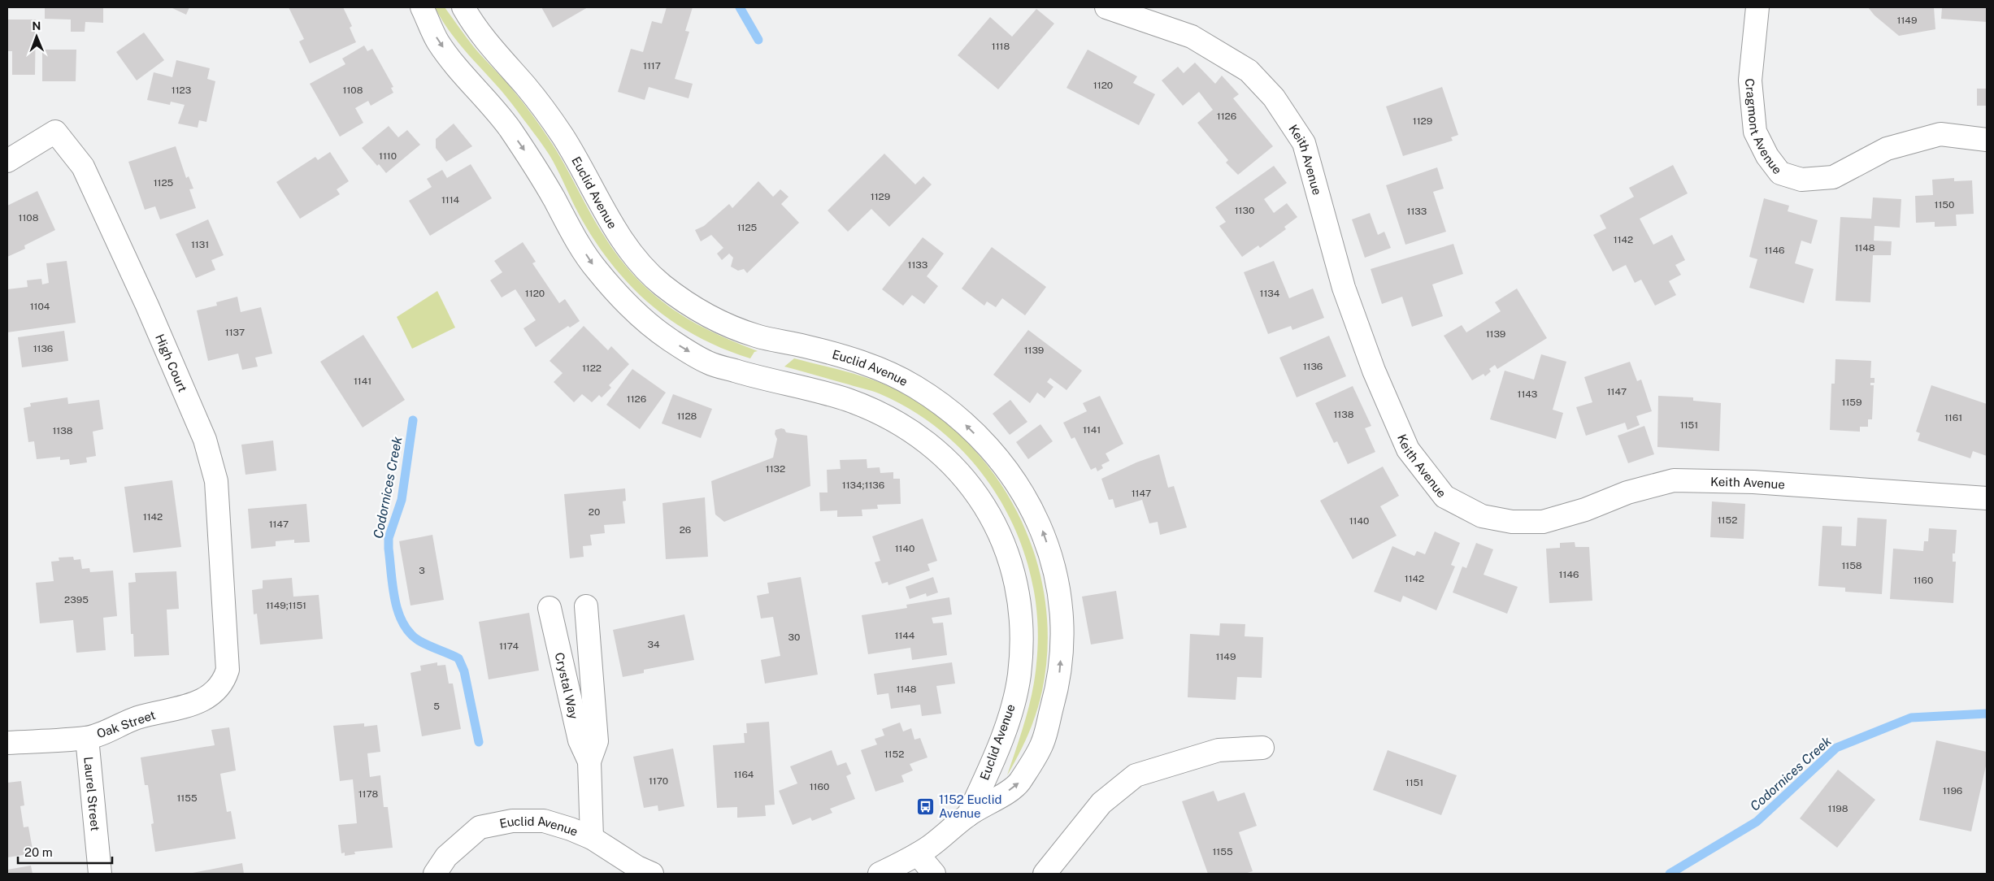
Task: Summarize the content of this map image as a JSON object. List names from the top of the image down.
{
  "streets": {
    "street": [
      "Cragmont Avenue",
      "Keith Avenue",
      "Euclid Avenue",
      "High Court",
      "Crystal Way",
      "Oak Street",
      "Laurel Street"
    ]
  },
  "crossings": [
    ["Euclid Avenue", "Crystal Way"],
    ["High Court", "Oak Street"],
    ["Oak Street", "Laurel Street"]
  ],
  "water": ["Codornices Creek"],
  "places": {
    "bus stop": ["1152 Euclid Avenue"]
  },
  "house_numbers": [
    "1149",
    "1118",
    "1117",
    "1120",
    "1123",
    "1108",
    "1126",
    "1129",
    "1110",
    "1125",
    "1129",
    "1114",
    "1150",
    "1130",
    "1133",
    "1108",
    "1125",
    "1142",
    "1131",
    "1148",
    "1146",
    "1133",
    "1120",
    "1134",
    "1104",
    "1137",
    "1139",
    "1136",
    "1139",
    "1136",
    "1122",
    "1141",
    "1147",
    "1143",
    "1126",
    "1159",
    "1138",
    "1128",
    "1161",
    "1151",
    "1141",
    "1138",
    "1132",
    "1134;1136",
    "1147",
    "20",
    "1142",
    "1152",
    "1140",
    "1147",
    "26",
    "1140",
    "1158",
    "3",
    "1146",
    "1142",
    "1160",
    "2395",
    "1149;1151",
    "1144",
    "30",
    "34",
    "1174",
    "1149",
    "1148",
    "5",
    "1152",
    "1164",
    "1170",
    "1151",
    "1160",
    "1196",
    "1178",
    "1155",
    "1198",
    "1155"
  ],
  "scale_bar": "20 m",
  "north": "top"
}
